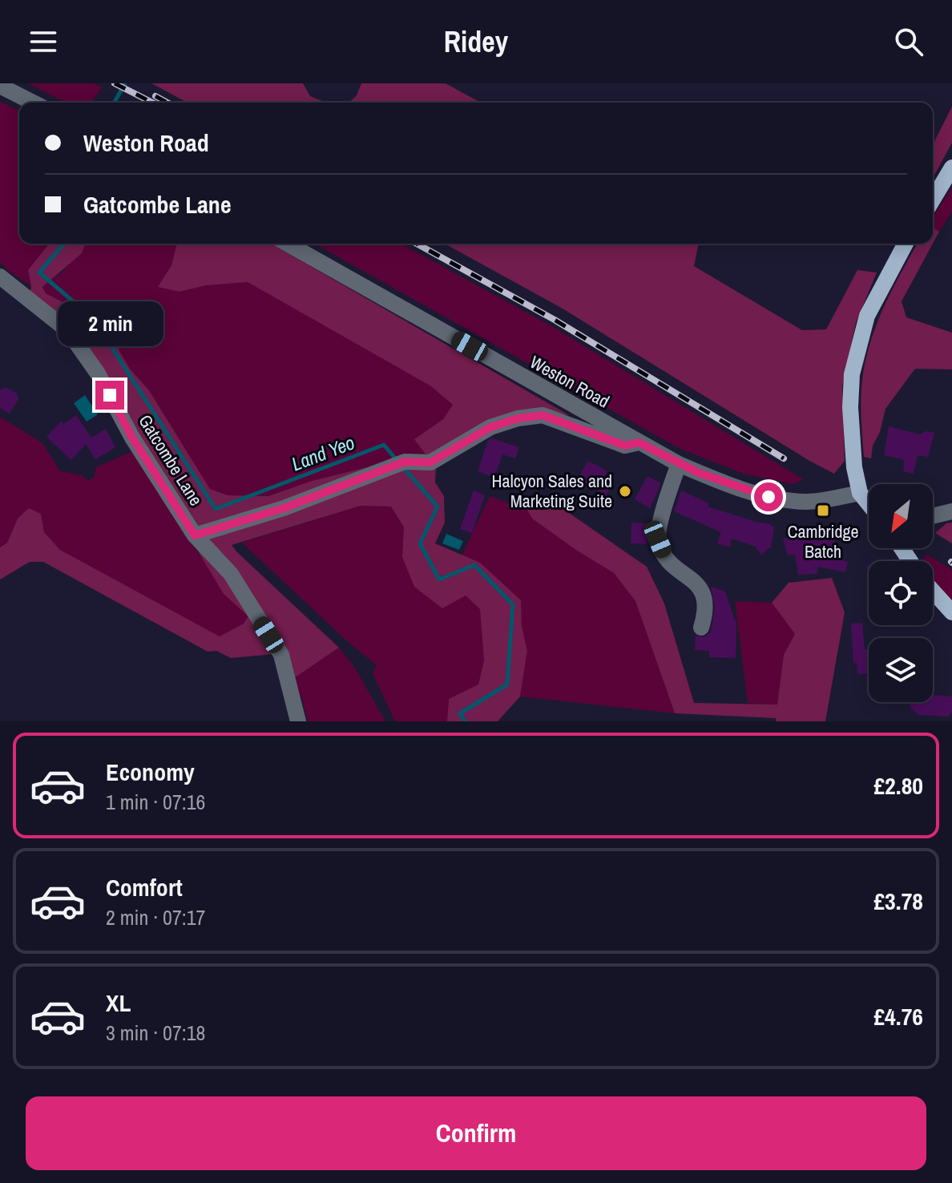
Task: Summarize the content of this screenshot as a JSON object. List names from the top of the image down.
{
  "streets": {
    "street": ["Weston Road", "Gatcombe Lane"]
  },
  "water": ["Land Yeo"],
  "places": {
    "other": ["Halcyon Sales and Marketing Suite"],
    "transit": ["Cambridge Batch"]
  },
  "north": "bottom left",
  "page": {
    "header": "Ridey",
    "banner": ["Weston Road", "Gatcombe Lane"],
    "bubble": "2 min",
    "list": [
      {
        "name": "Economy",
        "note": "1 min · 07:16",
        "value": "£2.80"
      },
      {
        "name": "Comfort",
        "note": "2 min · 07:17",
        "value": "£3.78"
      },
      {
        "name": "XL",
        "note": "3 min · 07:18",
        "value": "£4.76"
      }
    ],
    "buttons": "Confirm"
  }
}
